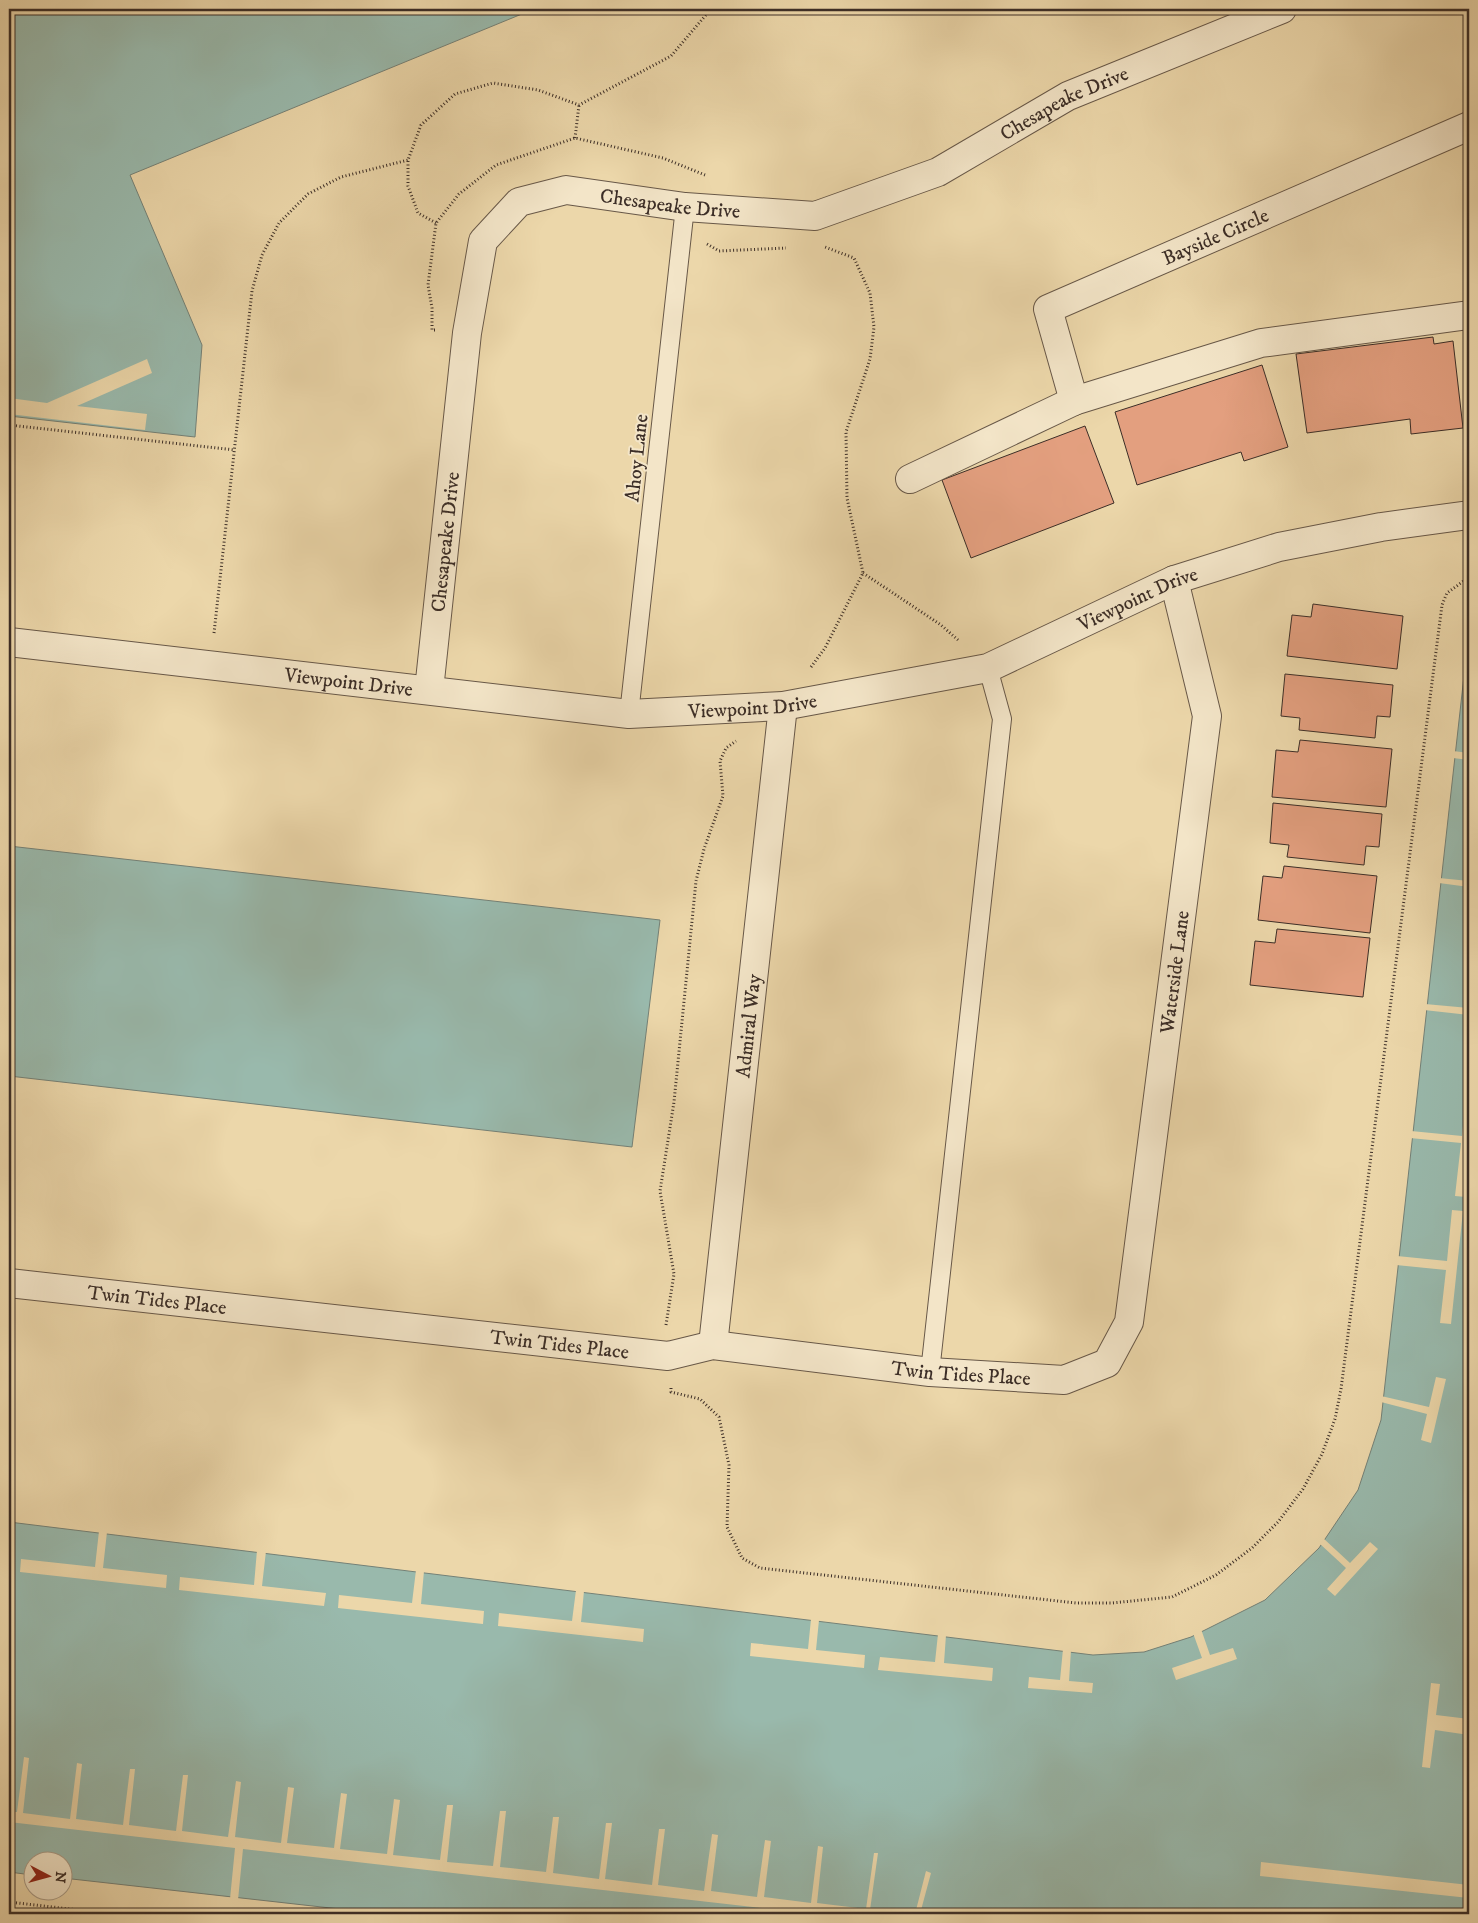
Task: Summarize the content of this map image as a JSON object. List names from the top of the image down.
{
  "streets": {
    "street": [
      "Chesapeake Drive",
      "Bayside Circle",
      "Viewpoint Drive",
      "Waterside Lane",
      "Admiral Way",
      "Twin Tides Place"
    ],
    "lane": ["Ahoy Lane"]
  },
  "crossings": [
    ["Chesapeake Drive", "Ahoy Lane"],
    ["Chesapeake Drive", "Viewpoint Drive"],
    ["Ahoy Lane", "Viewpoint Drive"],
    ["Viewpoint Drive", "Waterside Lane"],
    ["Viewpoint Drive", "Admiral Way"],
    ["Waterside Lane", "Twin Tides Place"],
    ["Admiral Way", "Twin Tides Place"]
  ],
  "north": "right"
}
